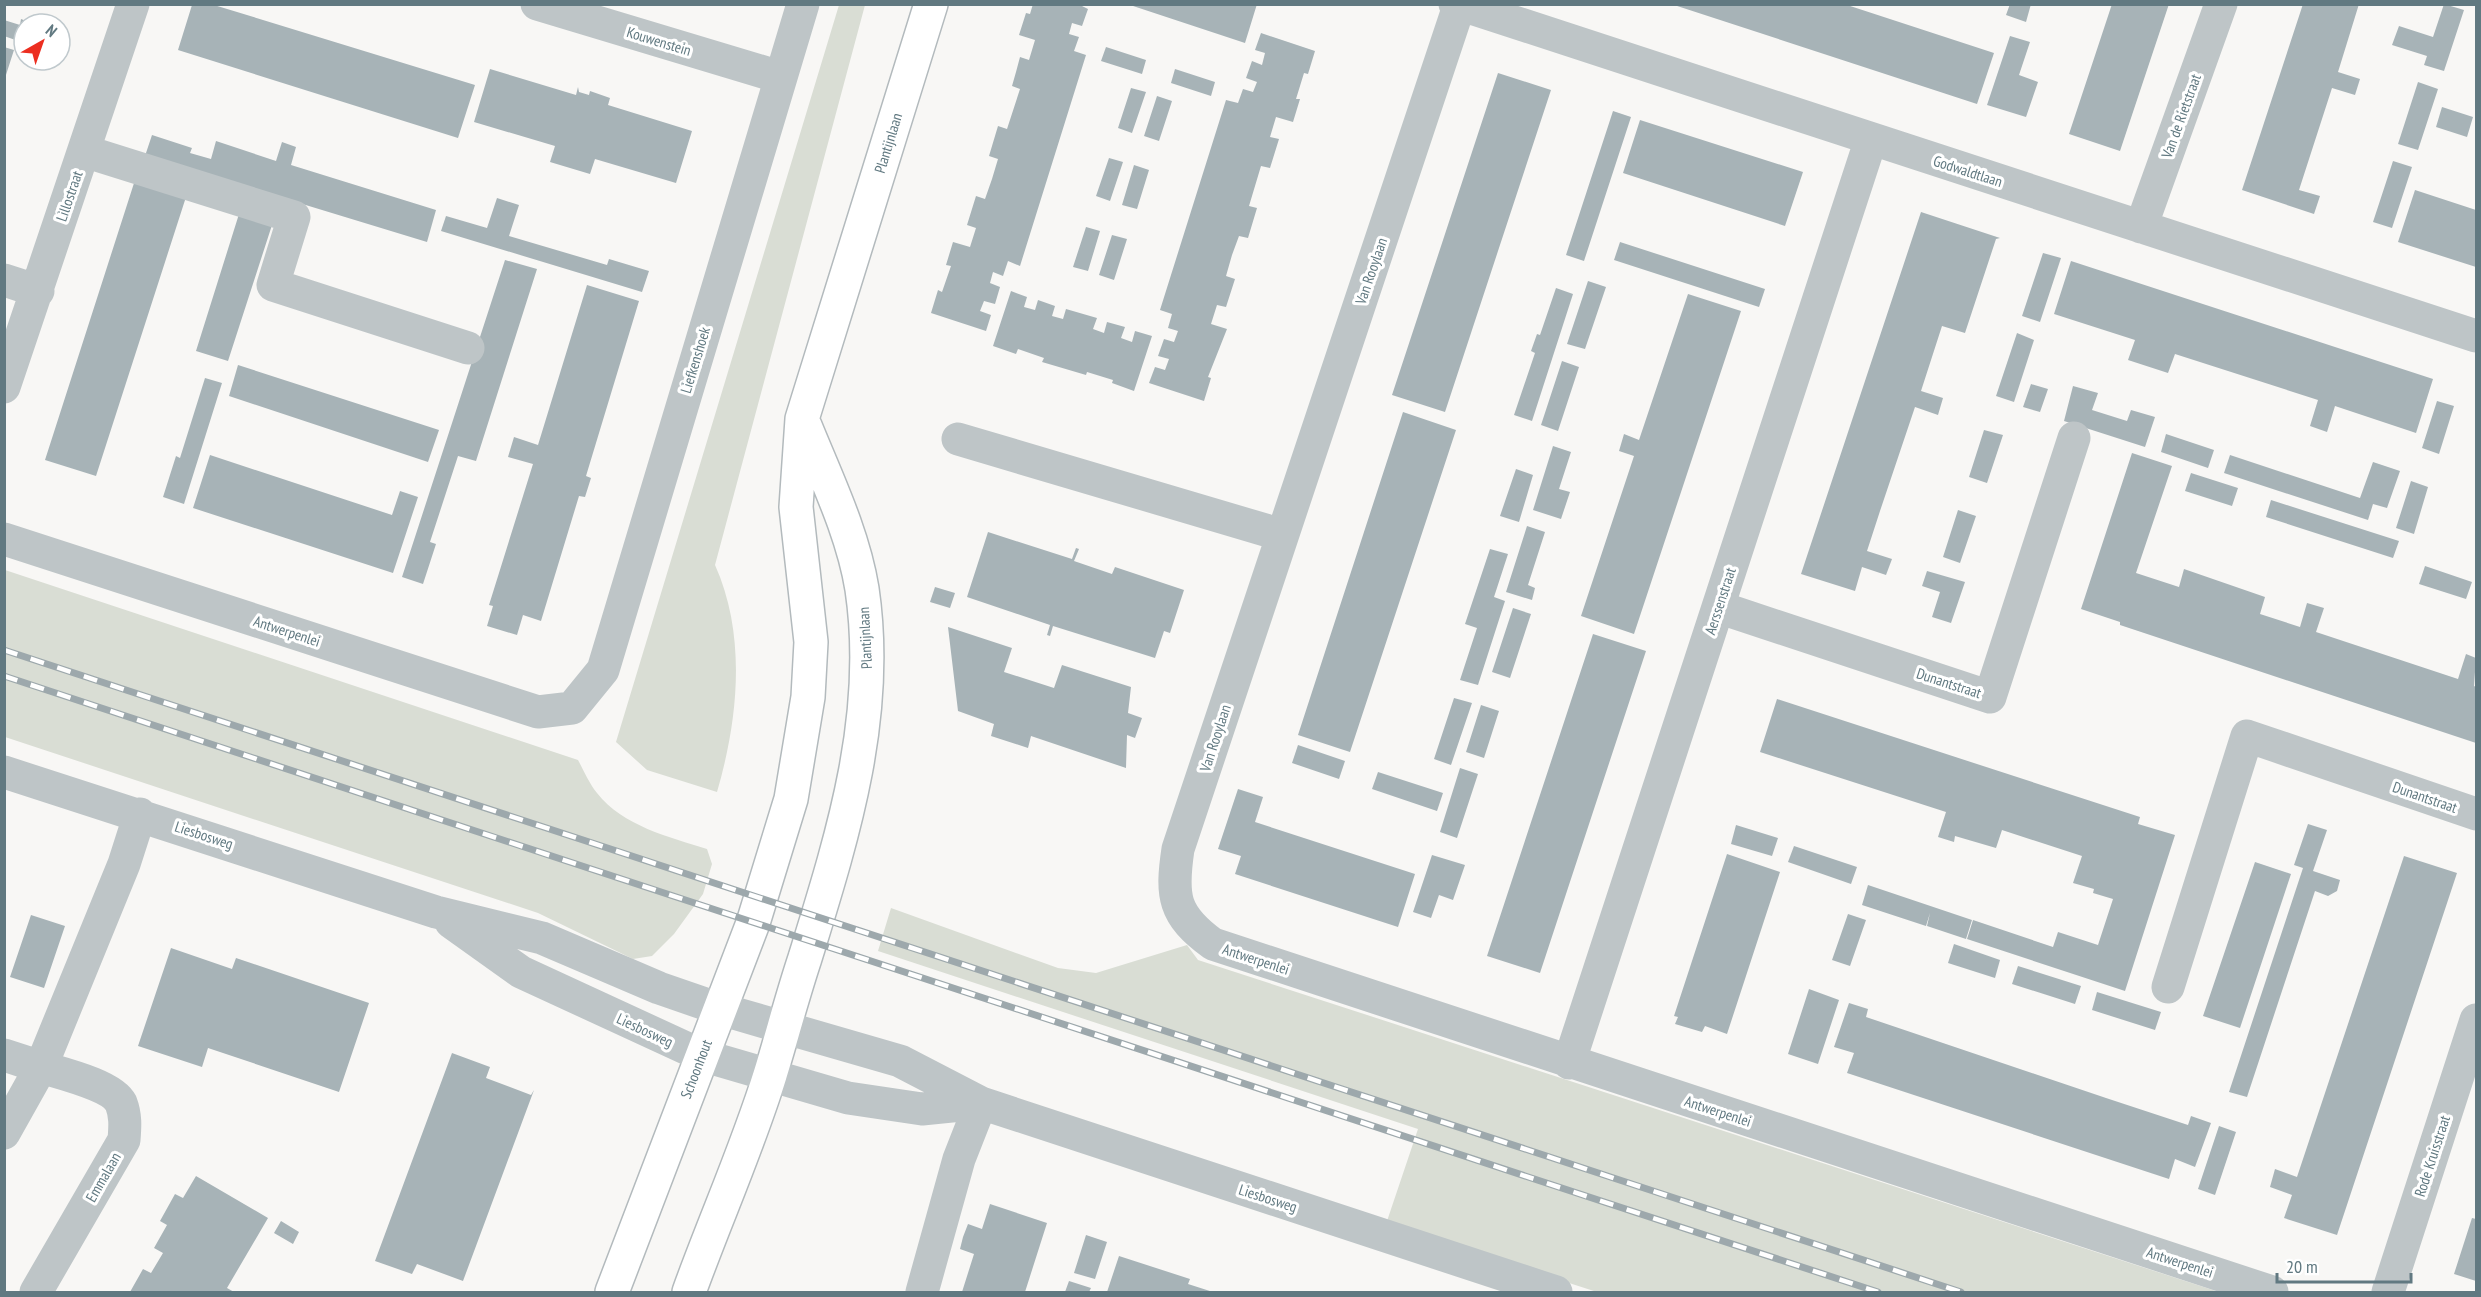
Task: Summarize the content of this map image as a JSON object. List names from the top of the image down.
{
  "streets": {
    "main road": ["Plantijnlaan", "Schoonhout"],
    "street": [
      "Kouwenstein",
      "Van de Rietstraat",
      "Godwaldtlaan",
      "Lillostraat",
      "Van Rooylaan",
      "Liefkenshoek",
      "Aerssenstraat",
      "Antwerpenlei",
      "Dunantstraat",
      "Liesbosweg",
      "Rode Kruisstraat",
      "Emmalaan"
    ]
  },
  "crossings": [
    ["Kouwenstein", "Liefkenshoek"],
    ["Van de Rietstraat", "Godwaldtlaan"],
    ["Plantijnlaan", "Liesbosweg"],
    ["Plantijnlaan", "Schoonhout"],
    ["Godwaldtlaan", "Van Rooylaan"],
    ["Godwaldtlaan", "Aerssenstraat"],
    ["Van Rooylaan", "Antwerpenlei"],
    ["Liefkenshoek", "Antwerpenlei"],
    ["Aerssenstraat", "Antwerpenlei"],
    ["Aerssenstraat", "Dunantstraat"],
    ["Liesbosweg", "Schoonhout"]
  ],
  "scale_bar": "20 m",
  "north": "top right"
}
